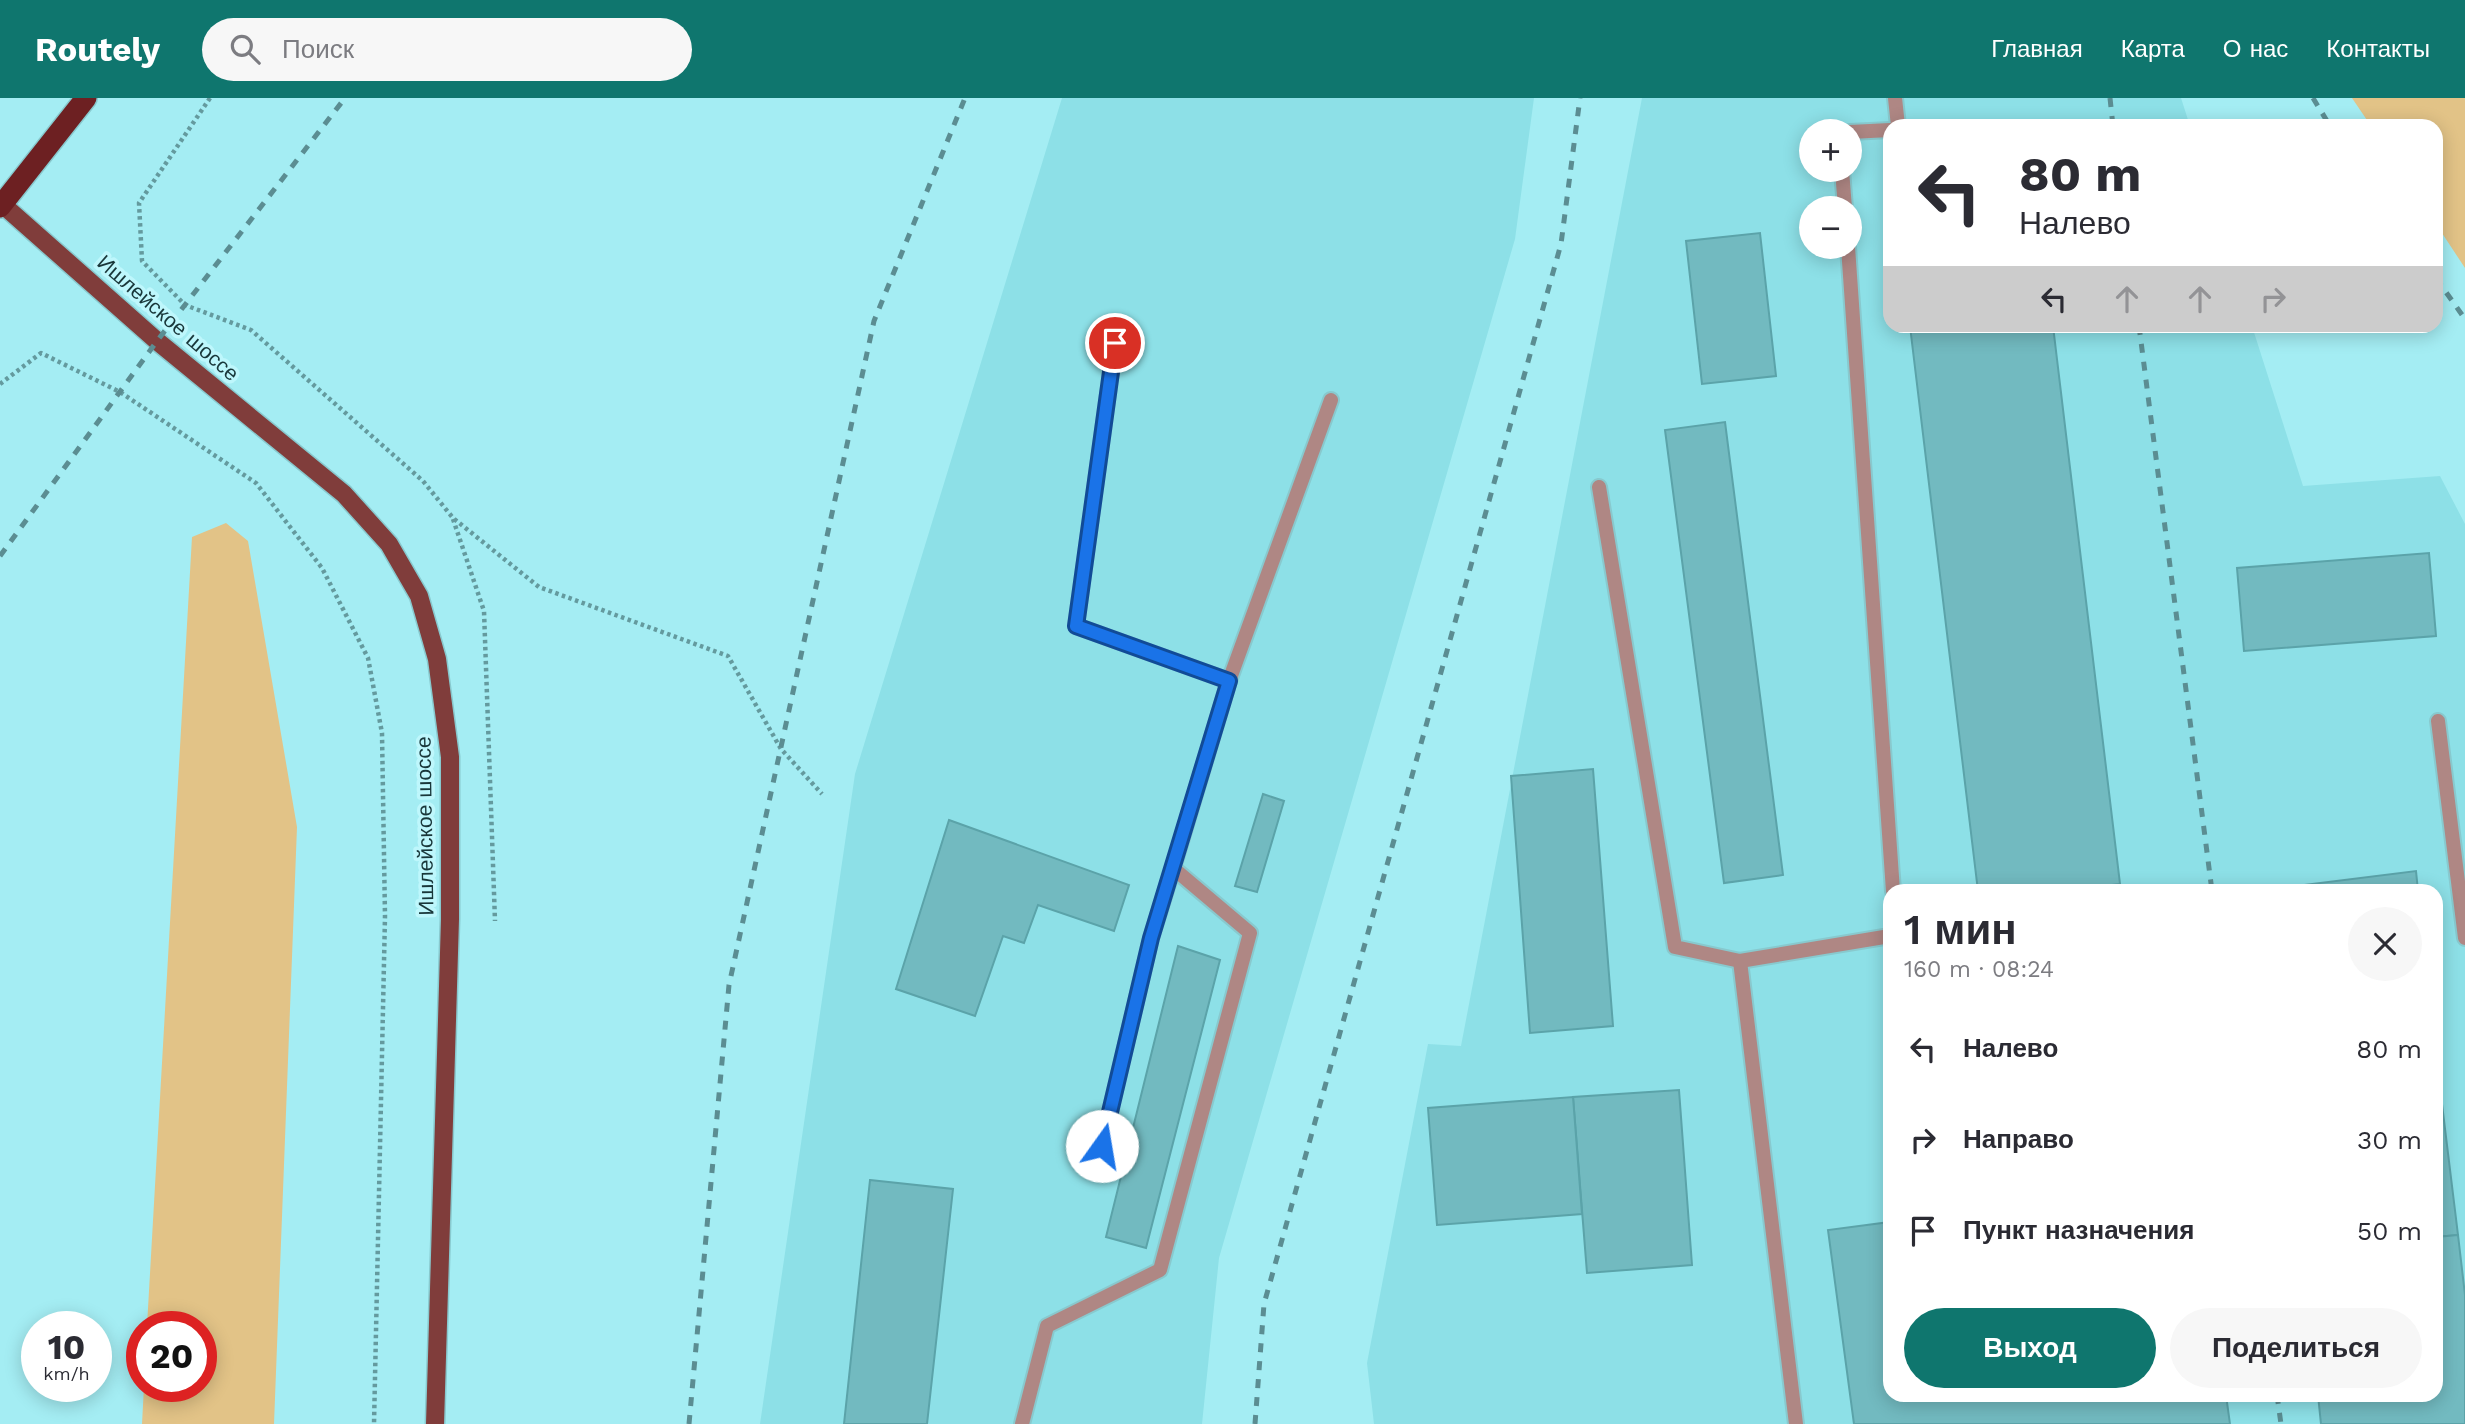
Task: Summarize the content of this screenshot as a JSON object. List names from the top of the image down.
{
  "streets": {
    "main road": ["Ишлейское шоссе"]
  },
  "page": {
    "header": "Routely",
    "search": "Поиск",
    "nav": [
      "Главная",
      "Карта",
      "О нас",
      "Контакты"
    ],
    "map_buttons": ["+", "−"],
    "turn": ["80 m", "Налево"],
    "heading": ["1 мин", "160 m · 08:24"],
    "list": [
      {
        "name": "Налево",
        "value": "80 m"
      },
      {
        "name": "Направо",
        "value": "30 m"
      },
      {
        "name": "Пункт назначения",
        "value": "50 m"
      }
    ],
    "buttons": ["Выход", "Поделиться"],
    "speed": "10 km/h",
    "limit": "20"
  }
}
